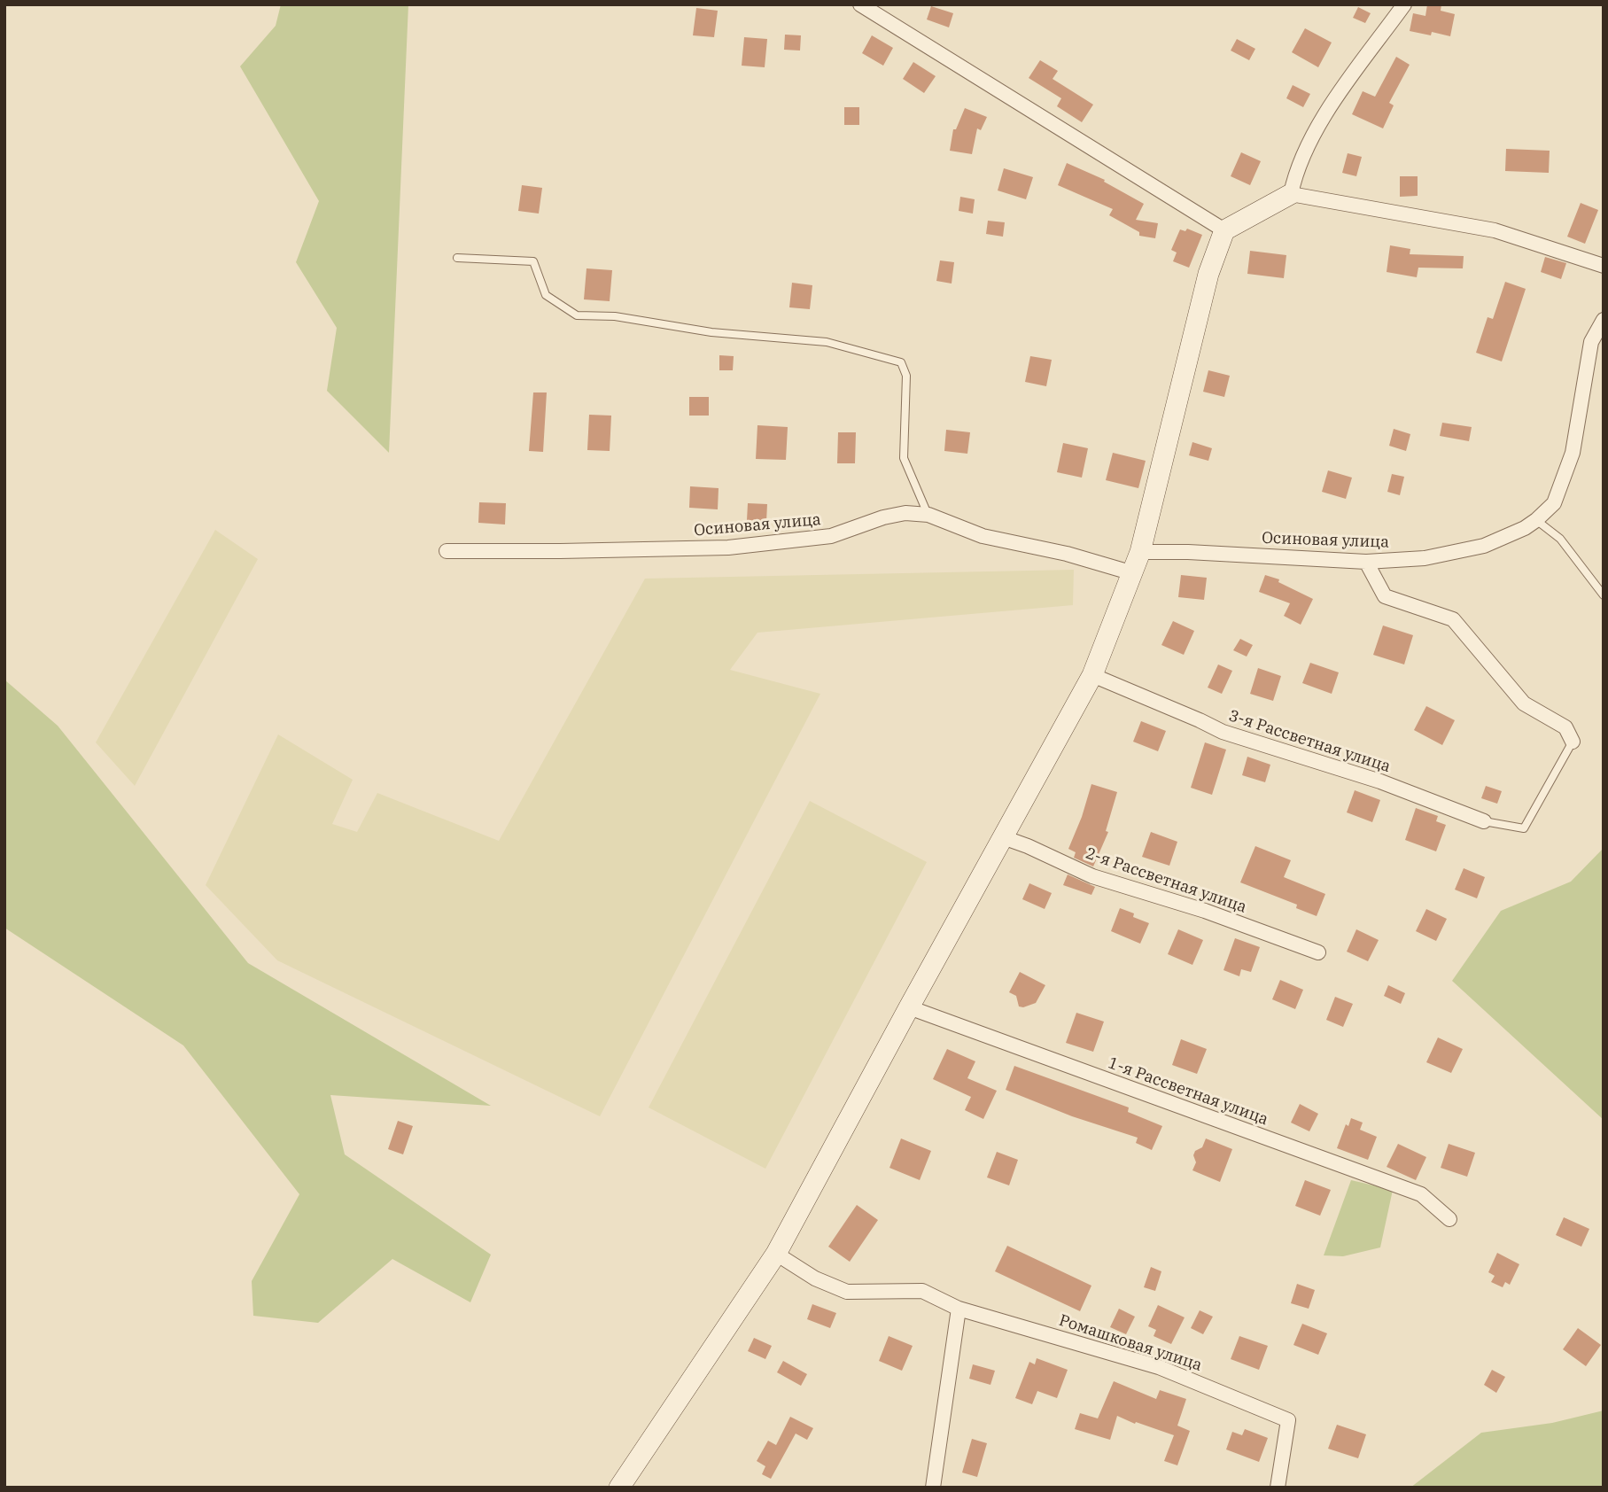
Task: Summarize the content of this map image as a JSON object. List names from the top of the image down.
{
  "streets": {
    "street": [
      "Осиновая улица",
      "3-я Рассветная улица",
      "2-я Рассветная улица",
      "1-я Рассветная улица",
      "Ромашковая улица"
    ]
  }
}
